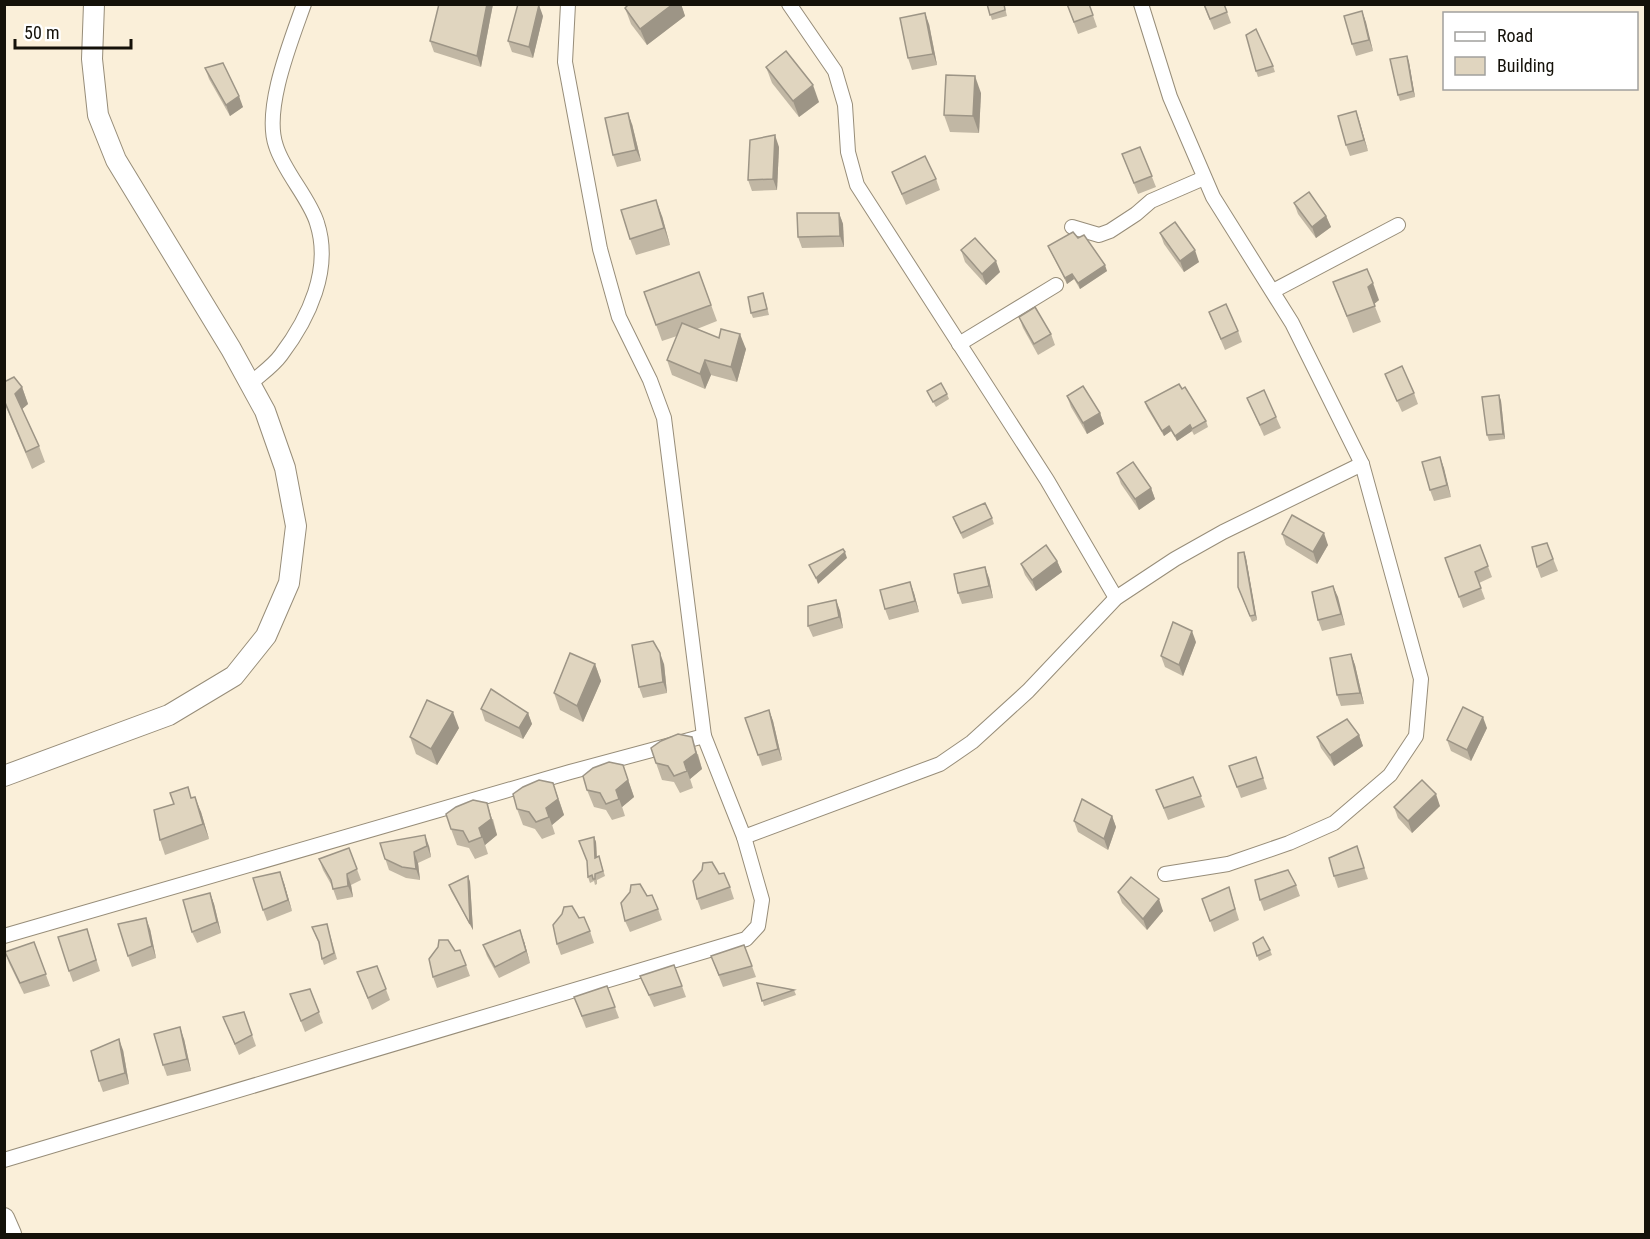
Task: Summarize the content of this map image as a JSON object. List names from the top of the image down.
{
  "legend": ["Road", "Building"],
  "scale_bar": "50 m"
}
